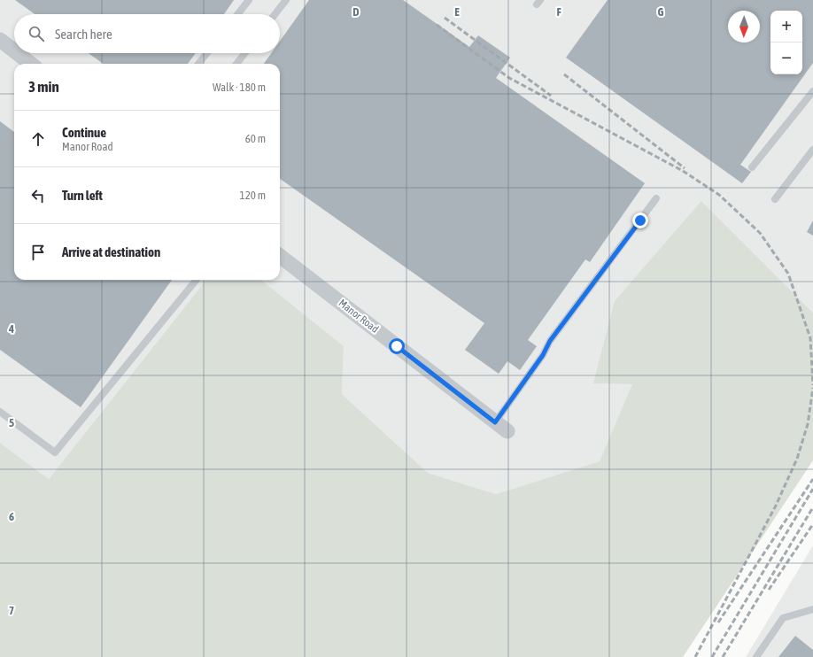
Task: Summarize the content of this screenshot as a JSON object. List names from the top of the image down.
{
  "streets": {
    "street": ["Manor Road"]
  },
  "north": "bottom",
  "page": {
    "map_buttons": ["+", "−"],
    "search": "Search here",
    "heading": ["3 min", "Walk · 180 m"],
    "list": [
      ["Continue", "Manor Road", "60 m"],
      ["Turn left", "120 m"],
      "Arrive at destination"
    ]
  },
  "grid": {
    "columns": [
      "D",
      "E",
      "F",
      "G"
    ],
    "rows": [
      "4",
      "5",
      "6",
      "7"
    ]
  }
}
